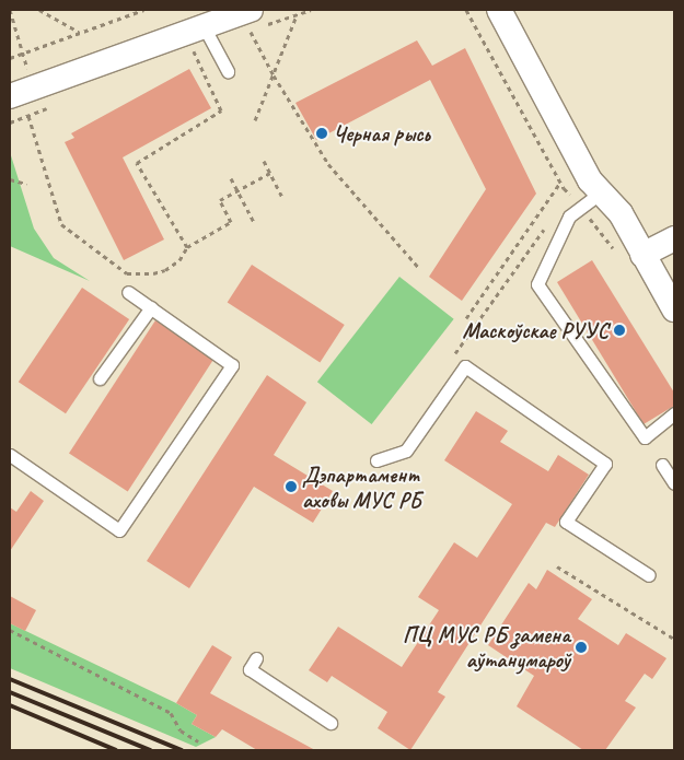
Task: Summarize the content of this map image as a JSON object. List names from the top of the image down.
{
  "places": [
    "Черная рысь",
    "Маскоўскае РУУС",
    "Дэпартамент аховы МУС РБ",
    "ПЦ МУС РБ замена аўтанумароў"
  ]
}
